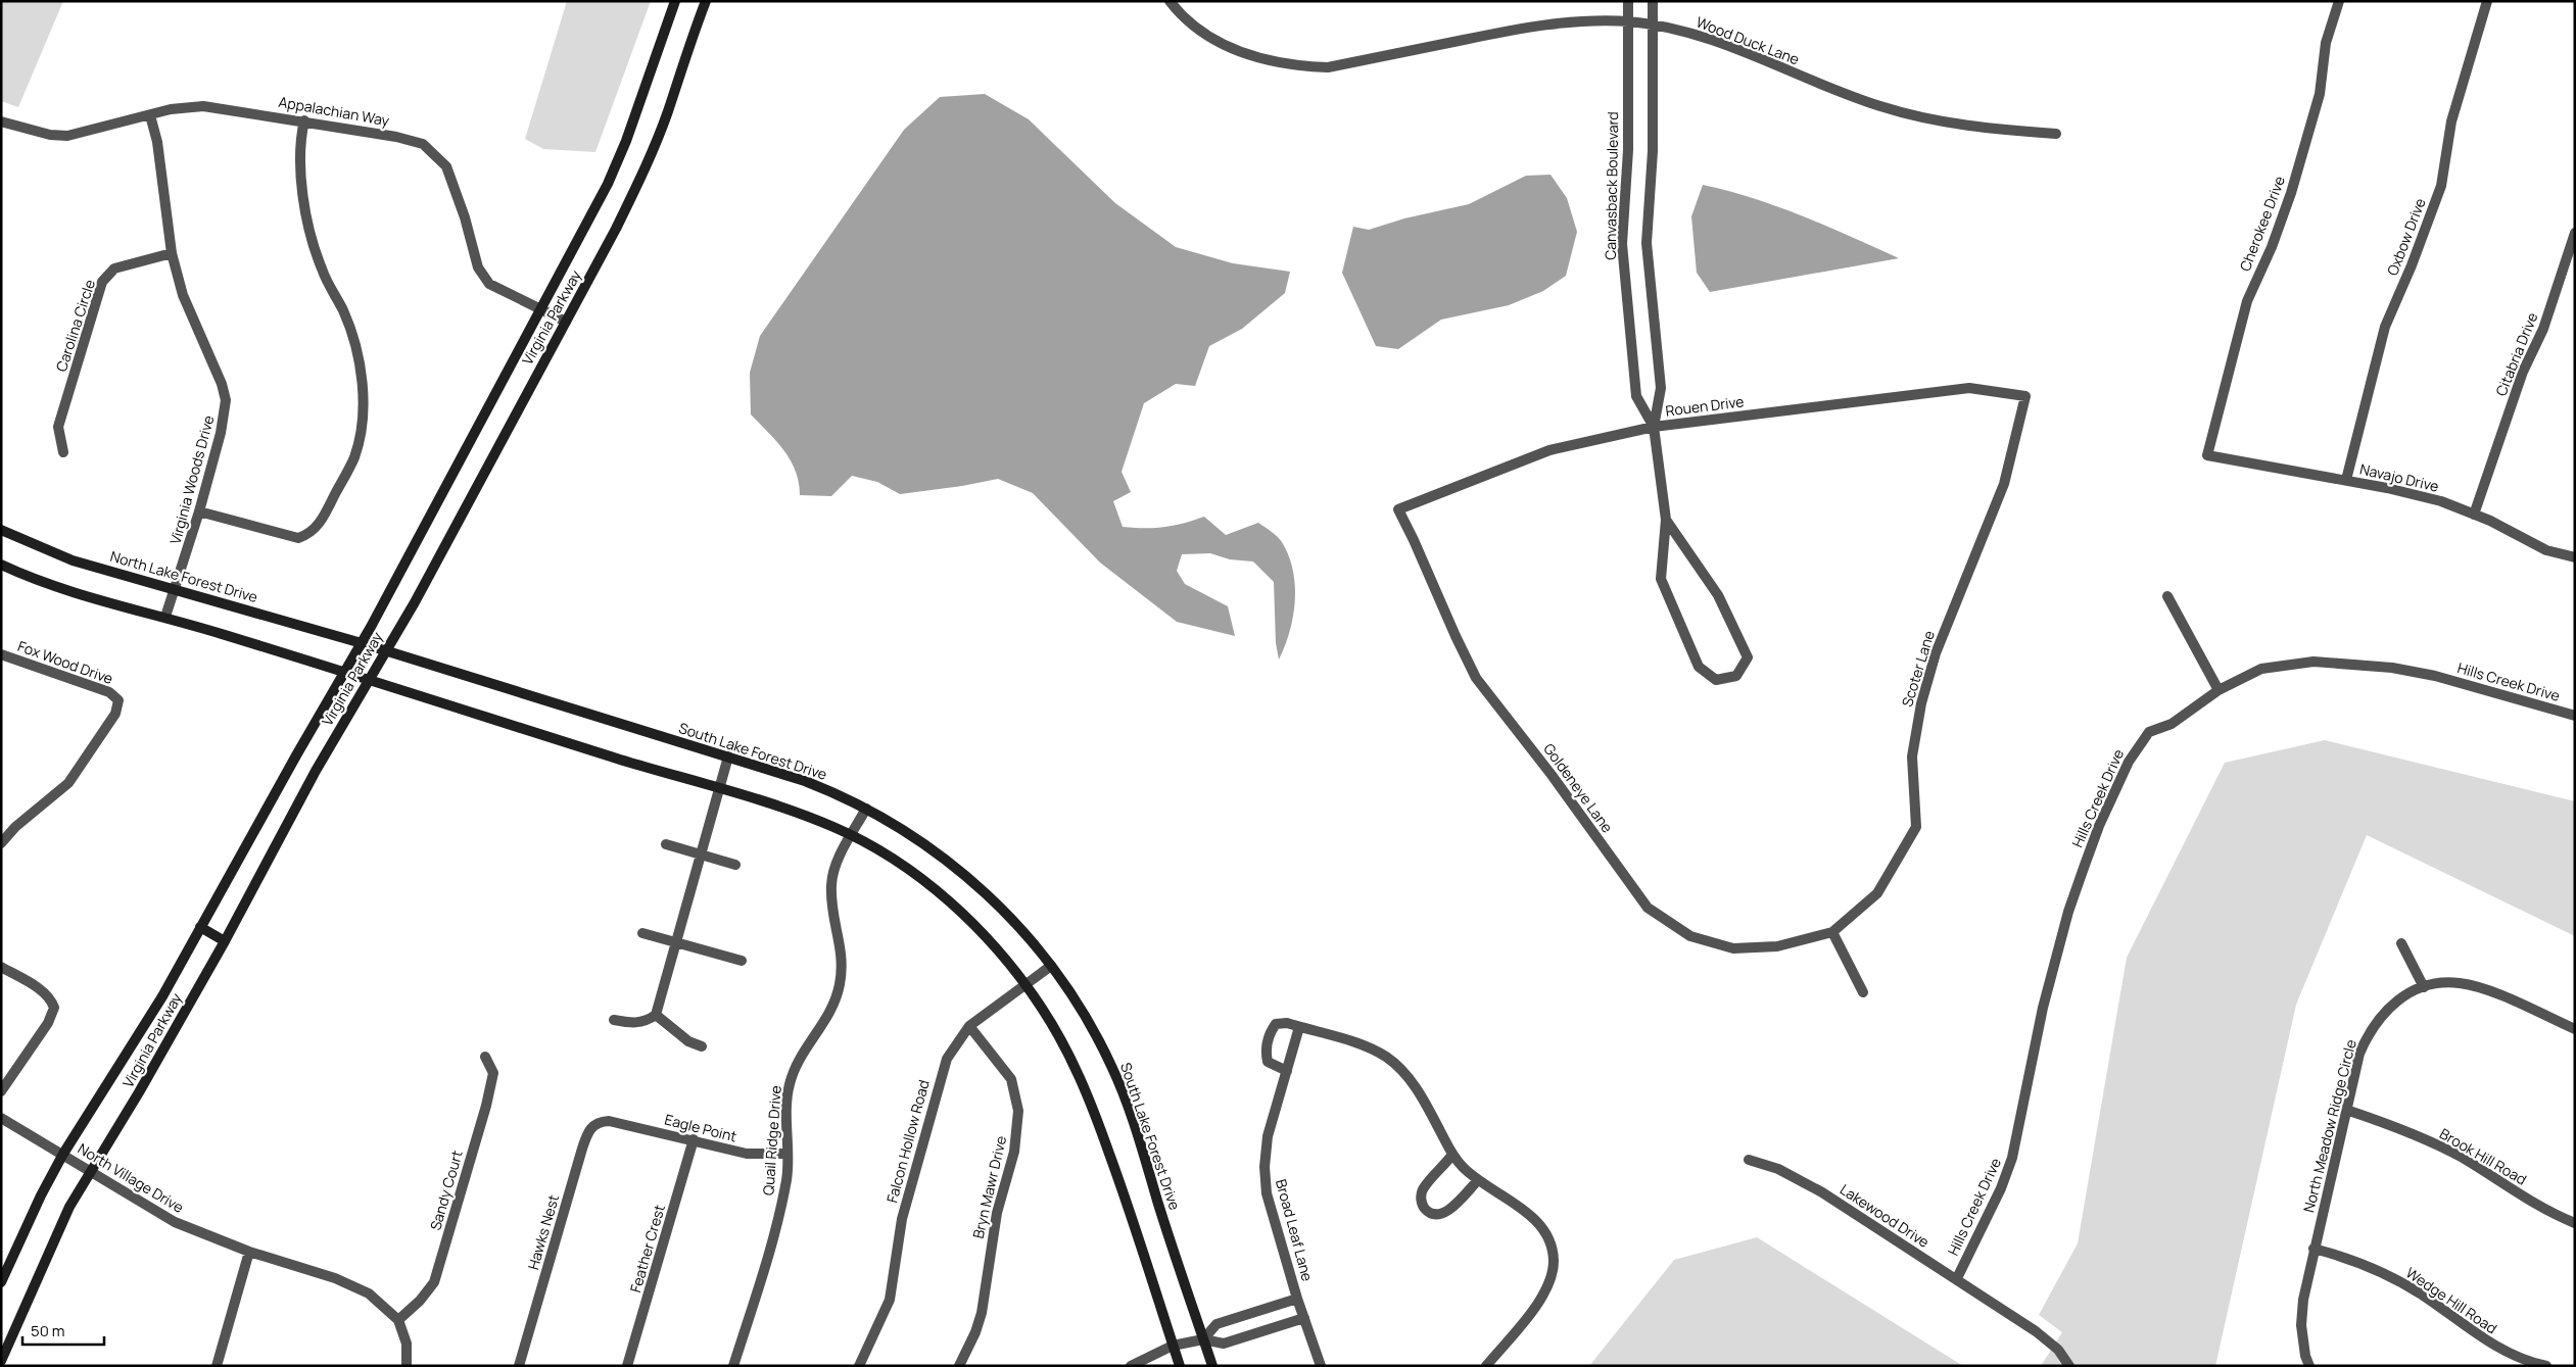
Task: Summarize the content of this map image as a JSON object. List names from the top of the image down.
{
  "streets": {
    "main road": ["Virginia Parkway", "North Lake Forest Drive", "South Lake Forest Drive"],
    "street": [
      "Wood Duck Lane",
      "Appalachian Way",
      "Canvasback Boulevard",
      "Cherokee Drive",
      "Oxbow Drive",
      "Carolina Circle",
      "Citabria Drive",
      "Rouen Drive",
      "Navajo Drive",
      "Virginia Woods Drive",
      "Fox Wood Drive",
      "Scoter Lane",
      "Hills Creek Drive",
      "Goldeneye Lane",
      "North Meadow Ridge Circle",
      "Eagle Point",
      "Quail Ridge Drive",
      "Falcon Hollow Road",
      "Brook Hill Road",
      "North Village Drive",
      "Bryn Mawr Drive",
      "Sandy Court",
      "Lakewood Drive",
      "Broad Leaf Lane",
      "Hawks Nest",
      "Feather Crest",
      "Wedge Hill Road"
    ]
  },
  "crossings": [
    ["Wood Duck Lane", "Canvasback Boulevard"],
    ["Appalachian Way", "Virginia Parkway"],
    ["Appalachian Way", "Virginia Woods Drive"],
    ["Canvasback Boulevard", "Rouen Drive"],
    ["Cherokee Drive", "Navajo Drive"],
    ["Oxbow Drive", "Navajo Drive"],
    ["Virginia Parkway", "North Lake Forest Drive"],
    ["Virginia Parkway", "South Lake Forest Drive"],
    ["Virginia Parkway", "North Village Drive"],
    ["Carolina Circle", "Virginia Woods Drive"],
    ["Citabria Drive", "Navajo Drive"],
    ["Rouen Drive", "Scoter Lane"],
    ["Rouen Drive", "Goldeneye Lane"],
    ["Virginia Woods Drive", "North Lake Forest Drive"],
    ["North Lake Forest Drive", "South Lake Forest Drive"],
    ["Scoter Lane", "Goldeneye Lane"],
    ["Hills Creek Drive", "Lakewood Drive"],
    ["South Lake Forest Drive", "Quail Ridge Drive"],
    ["South Lake Forest Drive", "Falcon Hollow Road"],
    ["North Meadow Ridge Circle", "Brook Hill Road"],
    ["North Meadow Ridge Circle", "Wedge Hill Road"],
    ["Eagle Point", "Quail Ridge Drive"],
    ["Eagle Point", "Hawks Nest"],
    ["Eagle Point", "Feather Crest"],
    ["Falcon Hollow Road", "Bryn Mawr Drive"],
    ["North Village Drive", "Sandy Court"]
  ],
  "scale_bar": "50 m"
}
